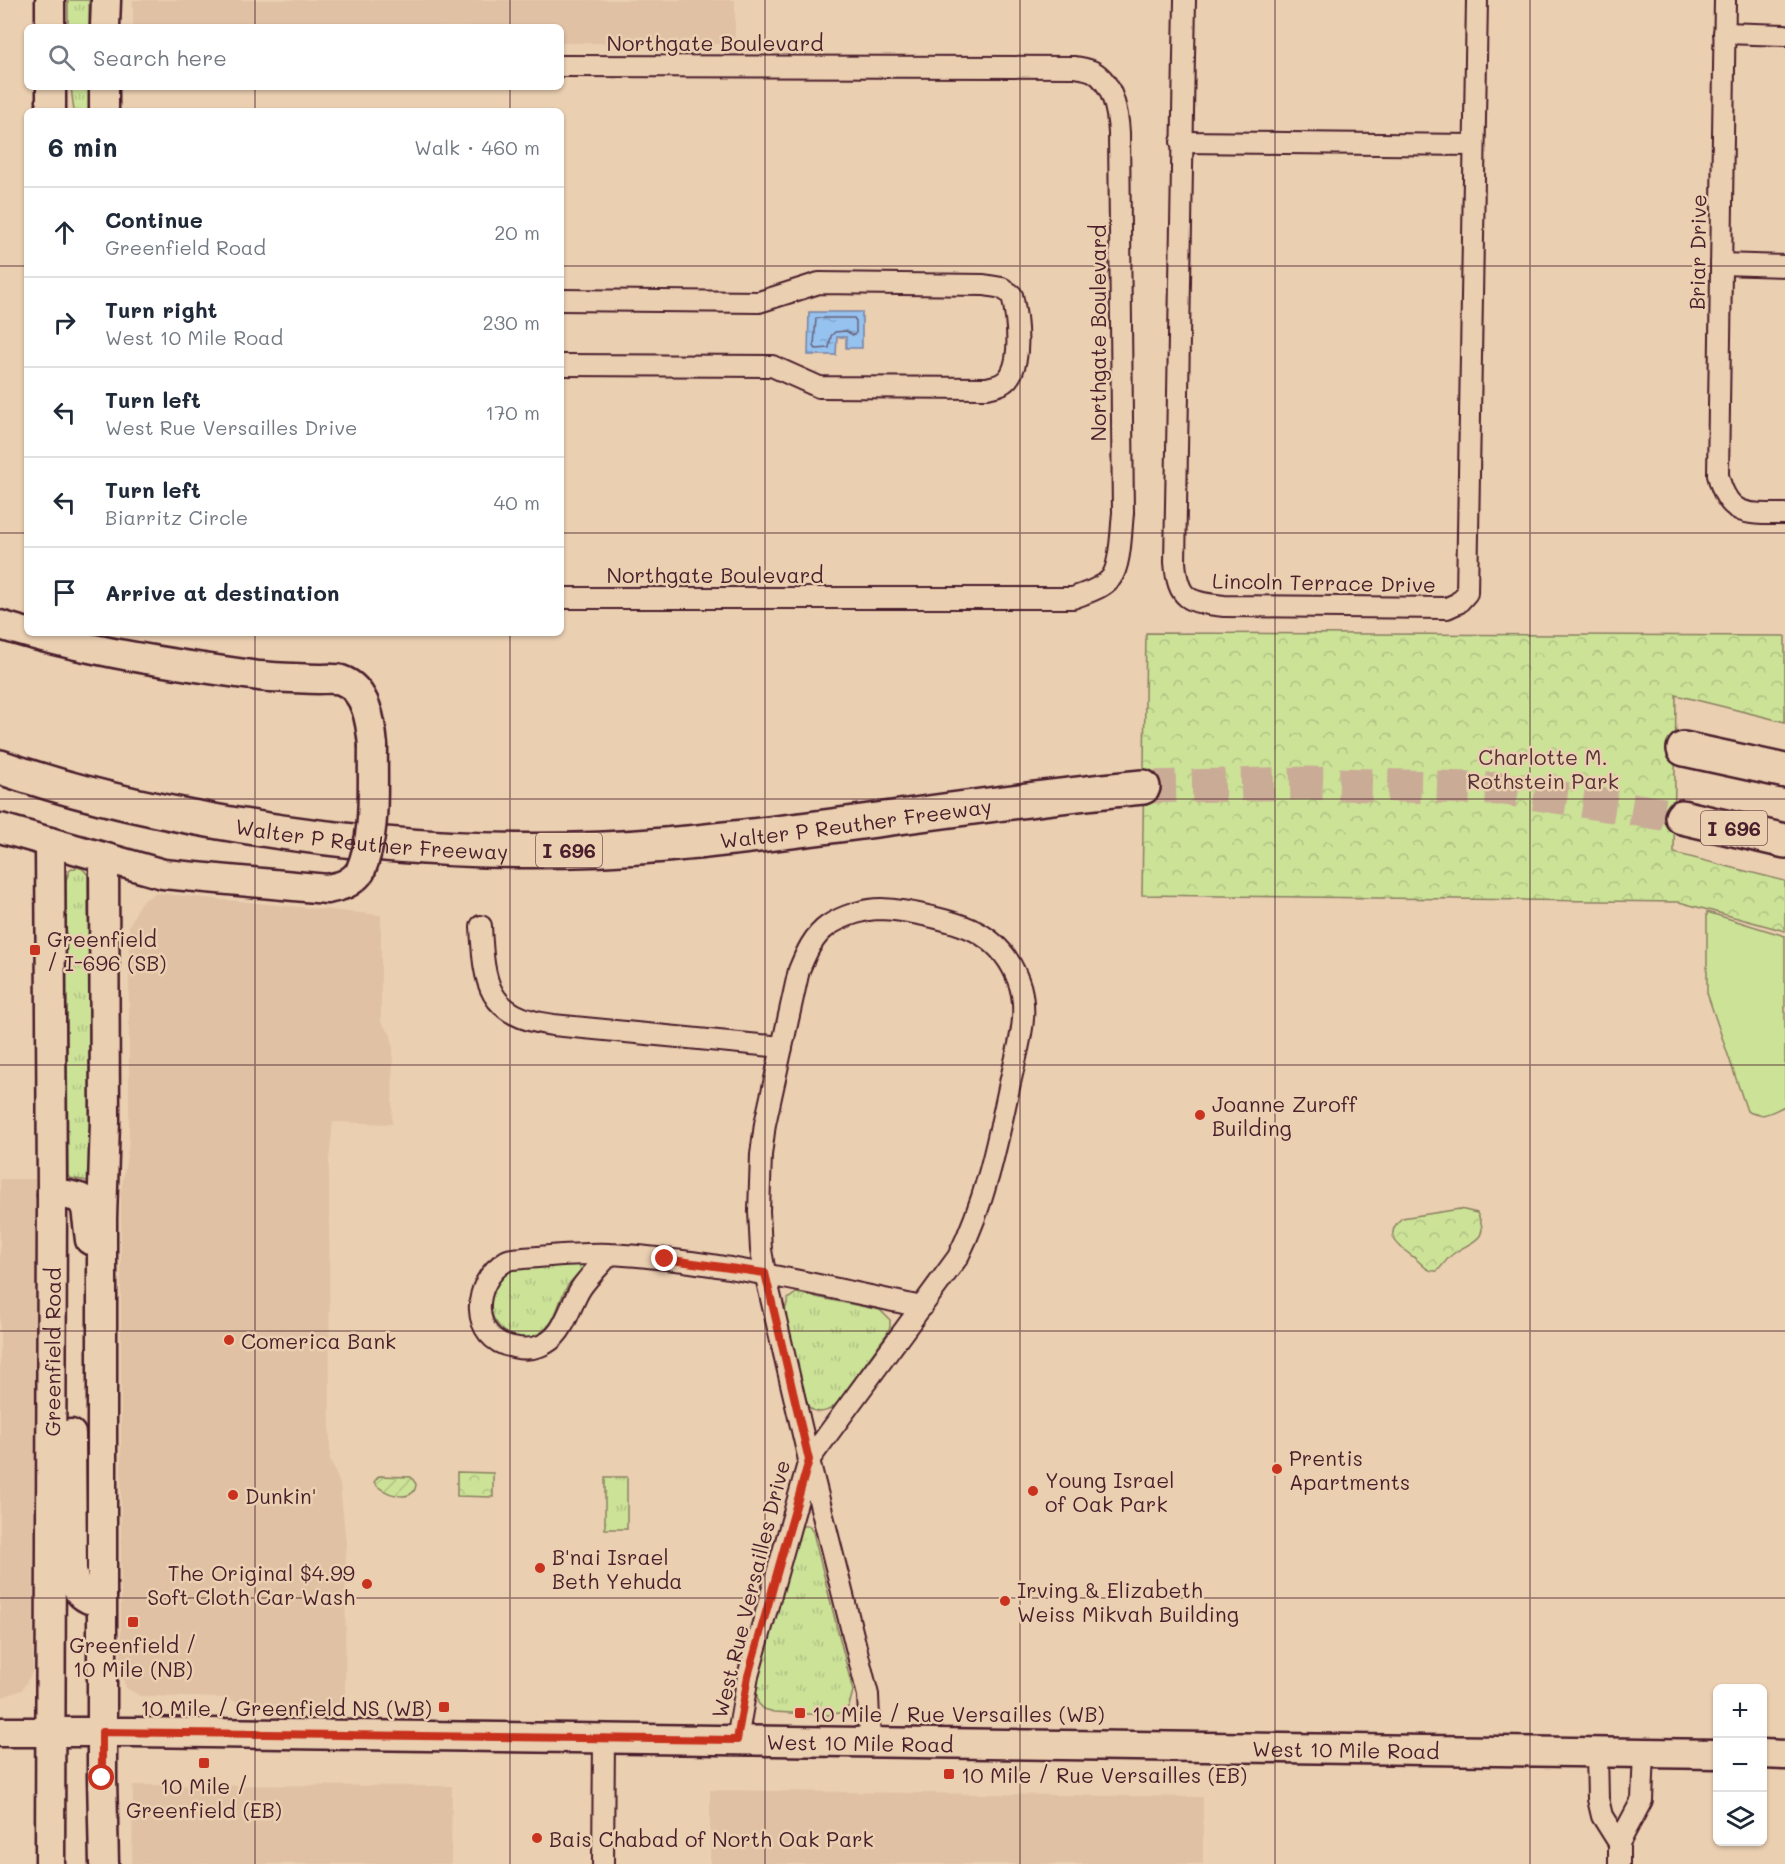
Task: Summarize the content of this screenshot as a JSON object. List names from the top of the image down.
{
  "streets": {
    "highway": ["Walter P Reuther Freeway", "I 696"],
    "main road": ["Greenfield Road", "West 10 Mile Road"],
    "street": [
      "Northgate Boulevard",
      "Briar Drive",
      "Lincoln Terrace Drive",
      "West Rue Versailles Drive"
    ]
  },
  "crossings": [
    ["Greenfield Road", "West 10 Mile Road"],
    ["West Rue Versailles Drive", "West 10 Mile Road"]
  ],
  "parks": ["Charlotte M. Rothstein Park"],
  "places": {
    "transit": [
      "Greenfield / I-696 (SB)",
      "Greenfield / 10 Mile (NB)",
      "10 Mile / Greenfield NS (WB)",
      "10 Mile / Rue Versailles (WB)",
      "10 Mile / Greenfield (EB)",
      "10 Mile / Rue Versailles (EB)"
    ],
    "other": [
      "Joanne Zuroff Building",
      "Comerica Bank",
      "Prentis Apartments",
      "Young Israel of Oak Park",
      "Dunkin'",
      "B'nai Israel Beth Yehuda",
      "The Original $4.99 Soft Cloth Car Wash",
      "Irving & Elizabeth Weiss Mikvah Building",
      "Bais Chabad of North Oak Park"
    ]
  },
  "page": {
    "search": "Search here",
    "heading": ["6 min", "Walk · 460 m"],
    "list": [
      ["Continue", "Greenfield Road", "20 m"],
      ["Turn right", "West 10 Mile Road", "230 m"],
      ["Turn left", "West Rue Versailles Drive", "170 m"],
      ["Turn left", "Biarritz Circle", "40 m"],
      "Arrive at destination"
    ],
    "map_buttons": ["+", "−"]
  }
}
